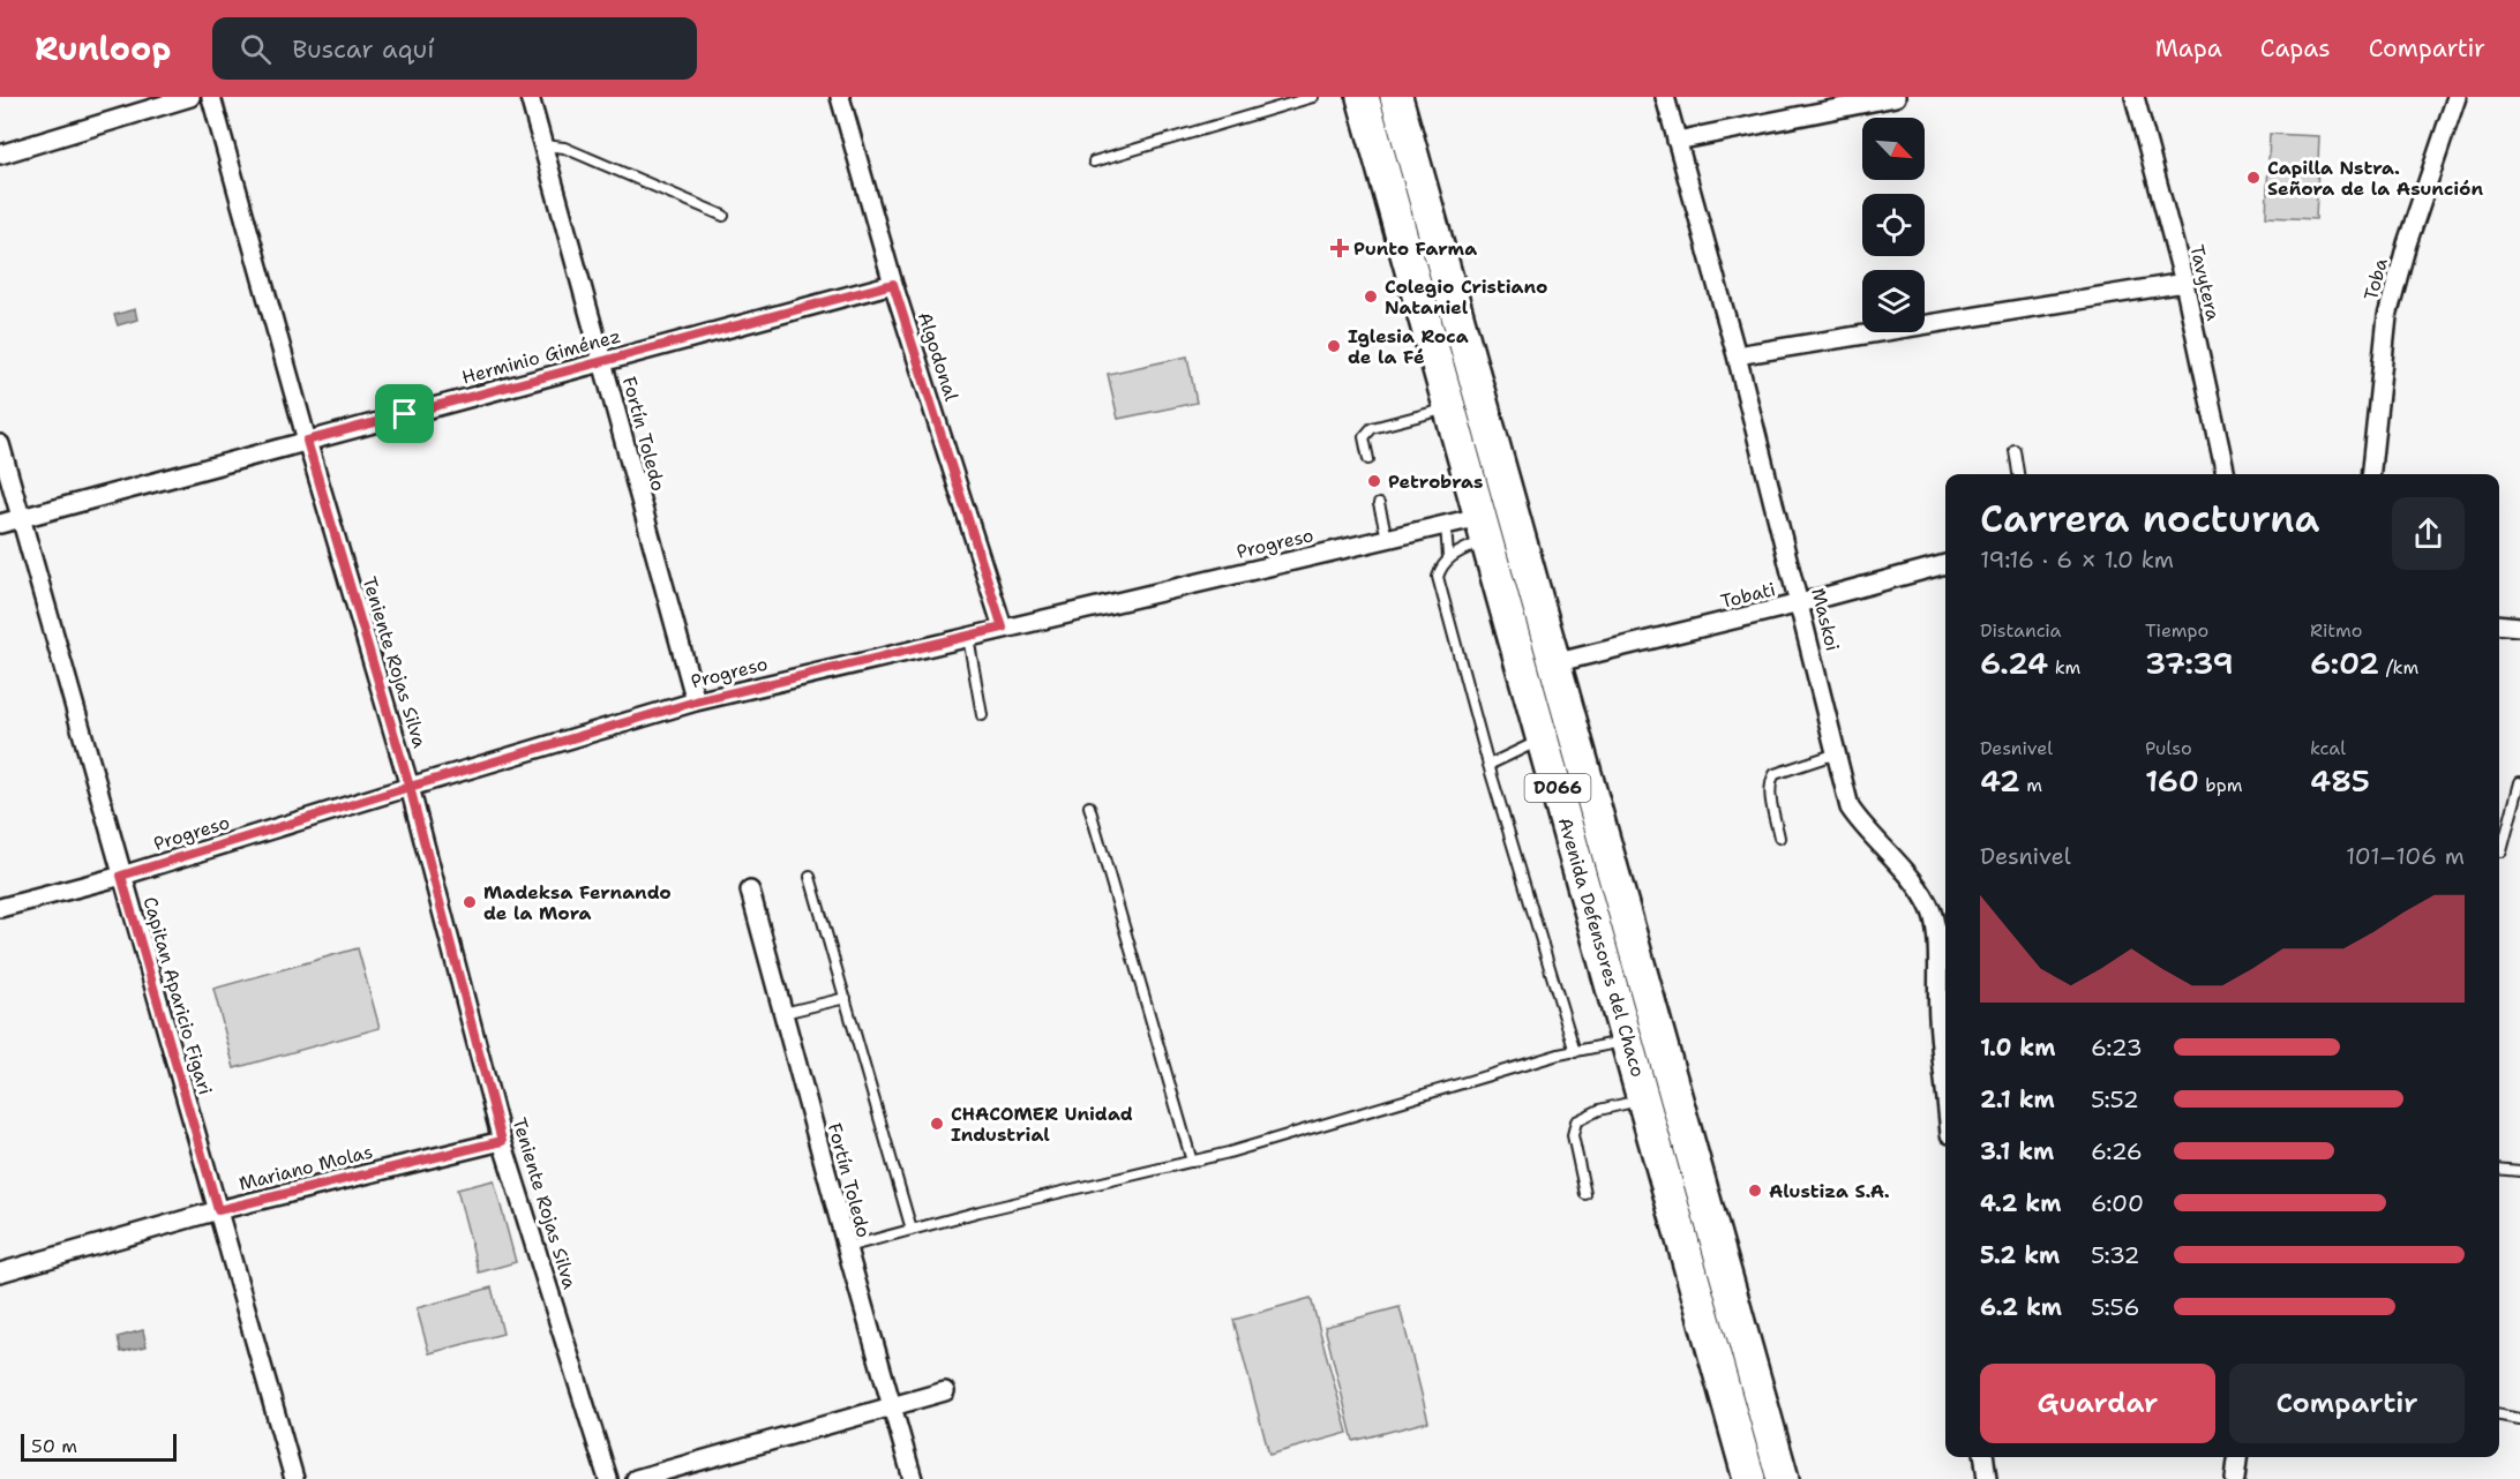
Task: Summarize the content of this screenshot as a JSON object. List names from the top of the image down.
{
  "streets": {
    "highway": ["D066", "Avenida Defensores del Chaco"],
    "street": [
      "Toba",
      "Tavytera",
      "Herminio Giménez",
      "Algodonal",
      "Fortín Toledo",
      "Progreso",
      "Tobati",
      "Maskoi",
      "Teniente Rojas Silva",
      "Capitan Aparicio Figari",
      "Mariano Molas"
    ]
  },
  "crossings": [
    ["Herminio Giménez", "Algodonal"],
    ["Herminio Giménez", "Fortín Toledo"],
    ["Herminio Giménez", "Teniente Rojas Silva"],
    ["Herminio Giménez", "Capitan Aparicio Figari"],
    ["Algodonal", "Progreso"],
    ["Fortín Toledo", "Progreso"],
    ["Progreso", "Teniente Rojas Silva"],
    ["Progreso", "Avenida Defensores del Chaco"],
    ["Progreso", "Capitan Aparicio Figari"],
    ["Tobati", "Maskoi"],
    ["Tobati", "Avenida Defensores del Chaco"],
    ["Teniente Rojas Silva", "Mariano Molas"],
    ["Capitan Aparicio Figari", "Mariano Molas"]
  ],
  "places": {
    "other": [
      "Capilla Nstra. Señora de la Asunción",
      "Colegio Cristiano Nataniel",
      "Iglesia Roca de la Fé",
      "Petrobras",
      "Madeksa Fernando de la Mora",
      "CHACOMER Unidad Industrial",
      "Alustiza S.A."
    ],
    "health": ["Punto Farma"]
  },
  "scale_bar": "50 m",
  "north": "bottom right",
  "page": {
    "header": "Runloop",
    "search": "Buscar aquí",
    "nav": ["Mapa", "Capas", "Compartir"],
    "heading": ["Carrera nocturna", "19:16 · 6 × 1.0 km"],
    "stats": [
      ["Distancia", "6.24 km"],
      ["Tiempo", "37:39"],
      ["Ritmo", "6:02 /km"],
      ["Desnivel", "42 m"],
      ["Pulso", "160 bpm"],
      ["kcal", "485"]
    ],
    "chart": ["Desnivel", "101–106 m"],
    "list": [
      {
        "name": "1.0 km",
        "note": "6:23"
      },
      {
        "name": "2.1 km",
        "note": "5:52"
      },
      {
        "name": "3.1 km",
        "note": "6:26"
      },
      {
        "name": "4.2 km",
        "note": "6:00"
      },
      {
        "name": "5.2 km",
        "note": "5:32"
      },
      {
        "name": "6.2 km",
        "note": "5:56"
      }
    ],
    "buttons": ["Guardar", "Compartir"],
    "scale": "50 m"
  }
}
